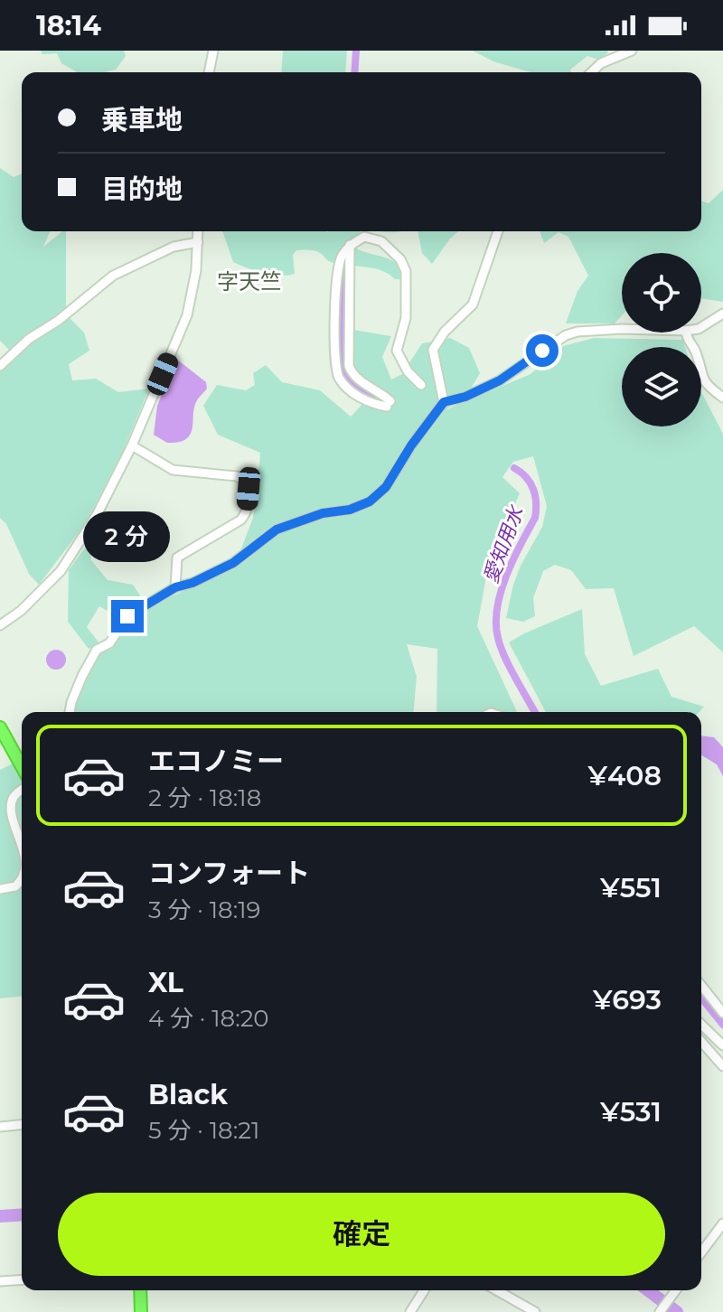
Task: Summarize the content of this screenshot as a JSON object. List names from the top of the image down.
{
  "districts": ["字天竺"],
  "water": ["愛知用水"],
  "page": {
    "status": "18:14",
    "banner": ["乗車地", "目的地"],
    "bubble": "2 分",
    "list": [
      {
        "name": "エコノミー",
        "note": "2 分 · 18:18",
        "value": "¥408"
      },
      {
        "name": "コンフォート",
        "note": "3 分 · 18:19",
        "value": "¥551"
      },
      {
        "name": "XL",
        "note": "4 分 · 18:20",
        "value": "¥693"
      },
      {
        "name": "Black",
        "note": "5 分 · 18:21",
        "value": "¥531"
      }
    ],
    "buttons": "確定"
  }
}
